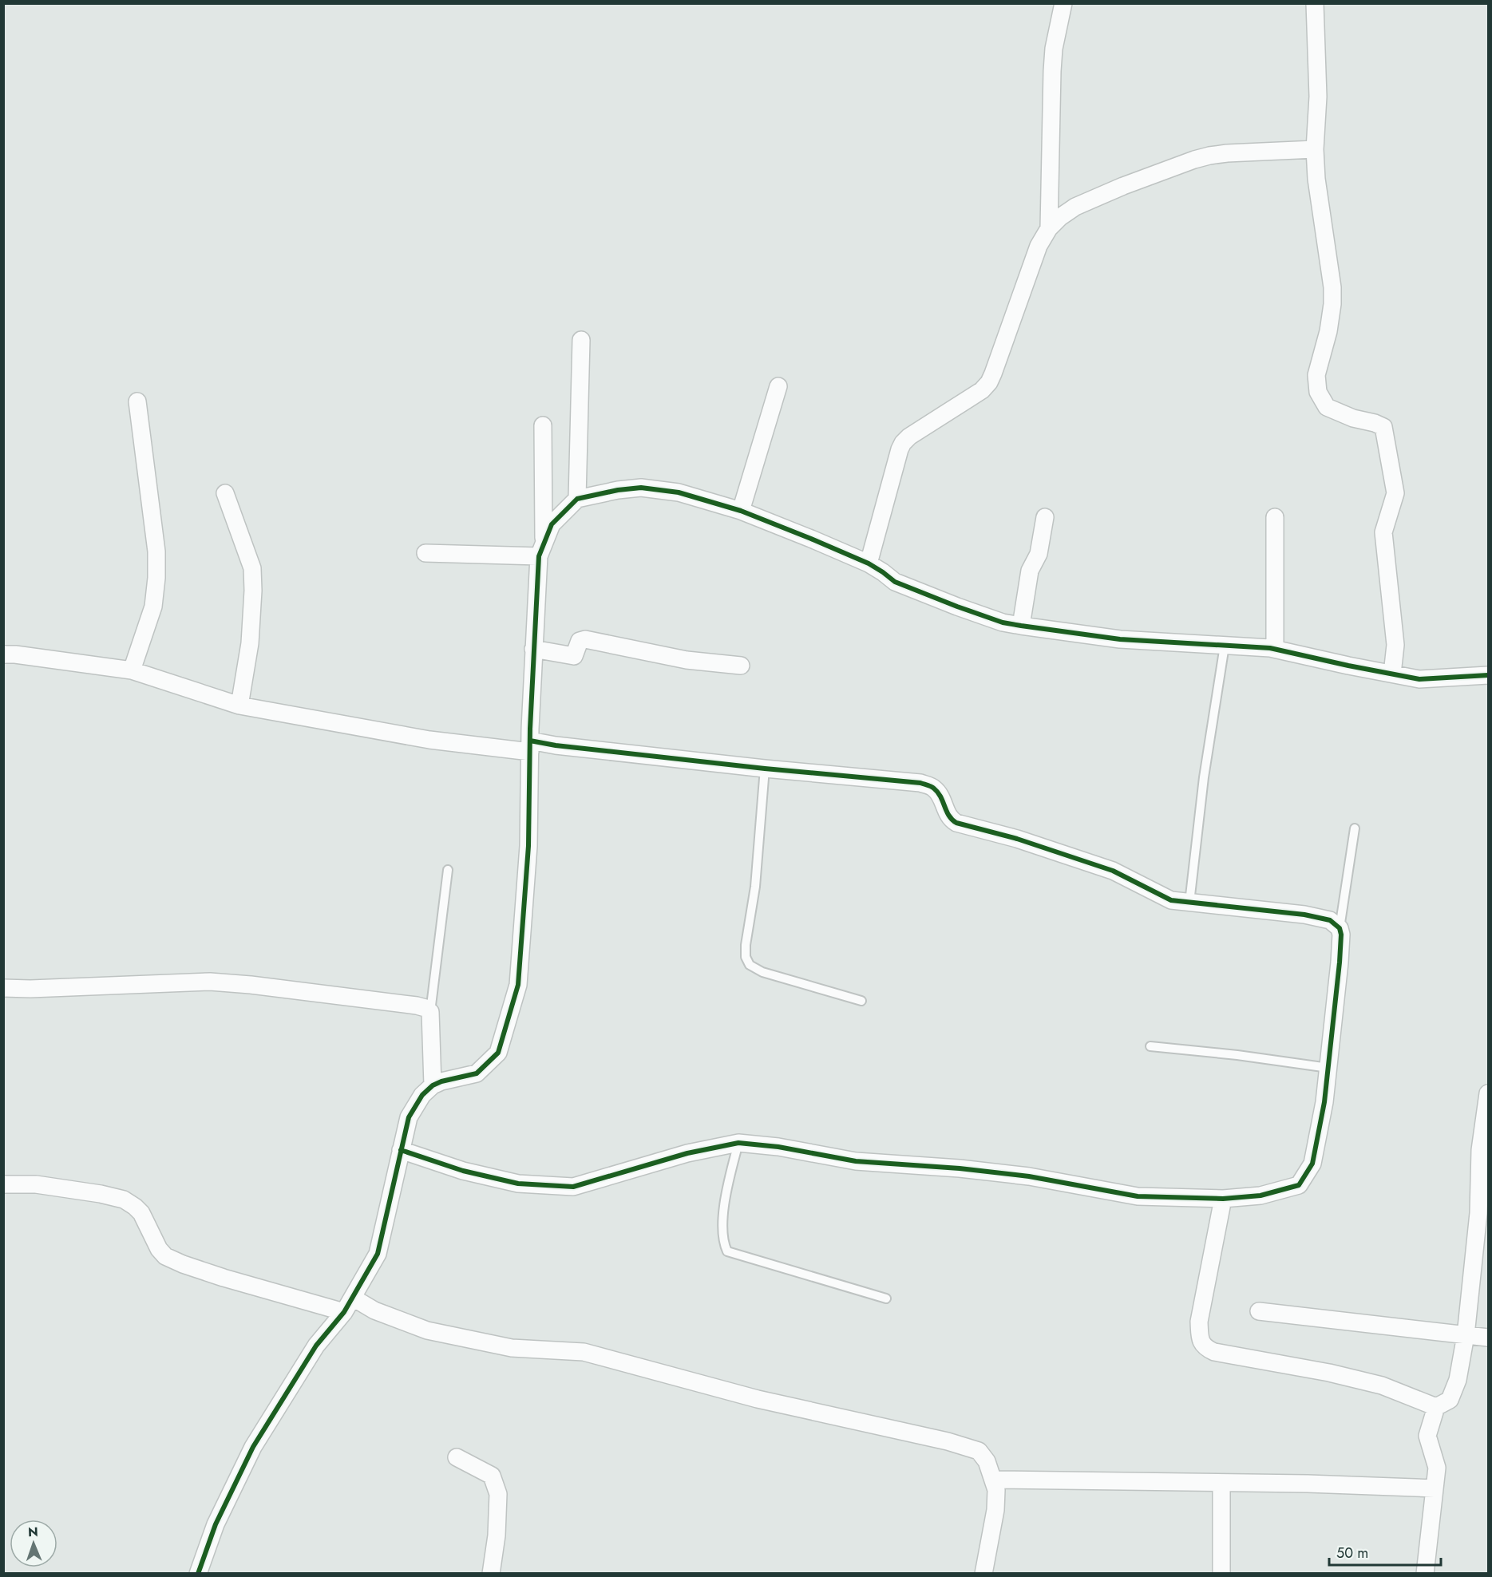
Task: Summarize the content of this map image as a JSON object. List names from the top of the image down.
{
  "scale_bar": "50 m",
  "north": "top"
}
